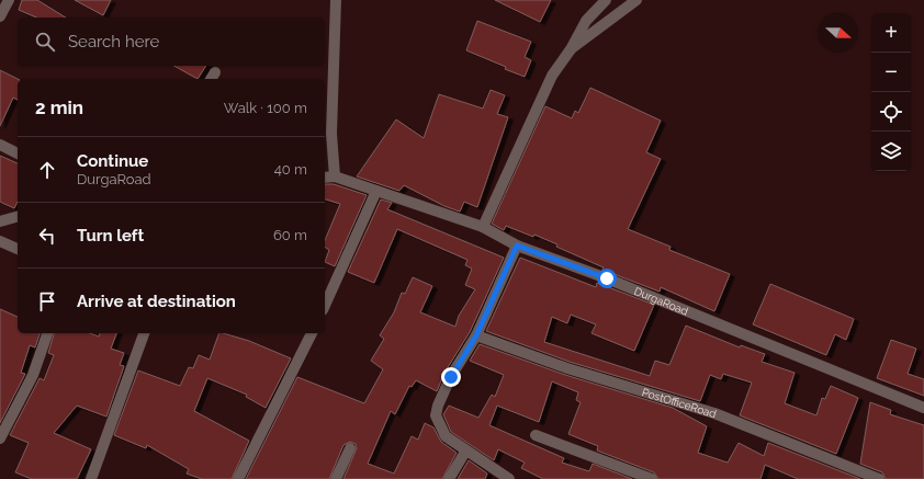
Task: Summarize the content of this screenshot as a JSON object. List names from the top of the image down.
{
  "streets": {
    "street": ["DurgaRoad", "PostOfficeRoad"]
  },
  "north": "right",
  "page": {
    "map_buttons": ["+", "−"],
    "search": "Search here",
    "heading": ["2 min", "Walk · 100 m"],
    "list": [
      ["Continue", "DurgaRoad", "40 m"],
      ["Turn left", "60 m"],
      "Arrive at destination"
    ]
  }
}
